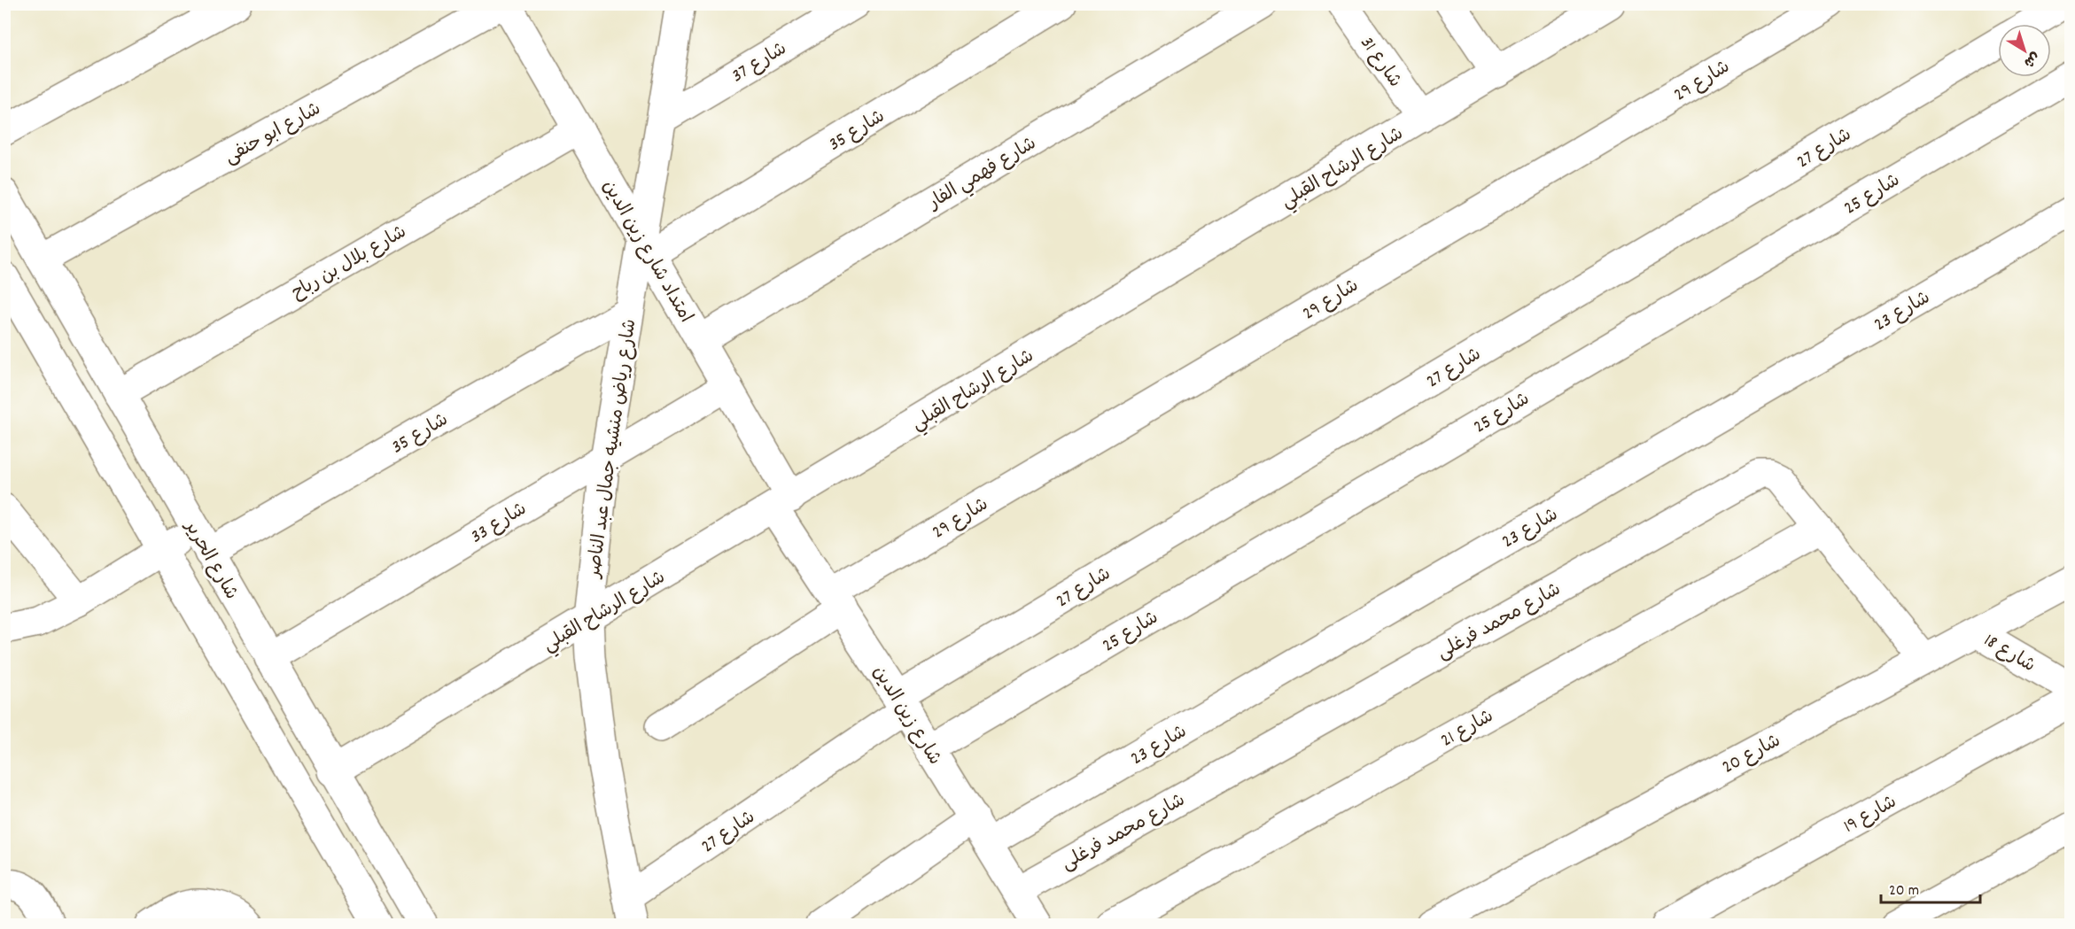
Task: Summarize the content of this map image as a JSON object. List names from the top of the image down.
{
  "streets": {
    "street": [
      "شارع 37",
      "شارع 31",
      "شارع 29",
      "شارع 35",
      "شارع ابو حنفى",
      "شارع 27",
      "شارع الرشاح القبلي",
      "شارع فهمي الفار",
      "شارع 25",
      "امتداد شارع زين الدين",
      "شارع بلال بن رباح",
      "شارع 23",
      "شارع رياض منشيه جمال عبد الناصر",
      "شارع 33",
      "شارع الحرير",
      "شارع محمد فرغلى",
      "شارع 18",
      "شارع زين الدين",
      "شارع 21",
      "شارع 20",
      "شارع 19"
    ]
  },
  "crossings": [
    ["شارع 37", "شارع رياض منشيه جمال عبد الناصر"],
    ["شارع 31", "شارع الرشاح القبلي"],
    ["شارع 29", "شارع زين الدين"],
    ["شارع 35", "امتداد شارع زين الدين"],
    ["شارع 35", "شارع رياض منشيه جمال عبد الناصر"],
    ["شارع 35", "شارع الحرير"],
    ["شارع ابو حنفى", "امتداد شارع زين الدين"],
    ["شارع ابو حنفى", "شارع الحرير"],
    ["شارع 27", "شارع رياض منشيه جمال عبد الناصر"],
    ["شارع 27", "شارع زين الدين"],
    ["شارع الرشاح القبلي", "امتداد شارع زين الدين"],
    ["شارع الرشاح القبلي", "شارع رياض منشيه جمال عبد الناصر"],
    ["شارع الرشاح القبلي", "شارع الحرير"],
    ["شارع الرشاح القبلي", "شارع زين الدين"],
    ["شارع فهمي الفار", "امتداد شارع زين الدين"],
    ["شارع 25", "شارع زين الدين"],
    ["امتداد شارع زين الدين", "شارع بلال بن رباح"],
    ["امتداد شارع زين الدين", "شارع رياض منشيه جمال عبد الناصر"],
    ["امتداد شارع زين الدين", "شارع 33"],
    ["امتداد شارع زين الدين", "شارع زين الدين"],
    ["شارع بلال بن رباح", "شارع الحرير"],
    ["شارع 23", "شارع زين الدين"],
    ["شارع رياض منشيه جمال عبد الناصر", "شارع 33"],
    ["شارع 33", "شارع الحرير"],
    ["شارع محمد فرغلى", "شارع زين الدين"],
    ["شارع محمد فرغلى", "شارع 21"],
    ["شارع محمد فرغلى", "شارع 20"],
    ["شارع 18", "شارع 20"]
  ],
  "scale_bar": "20 m",
  "north": "bottom right"
}
